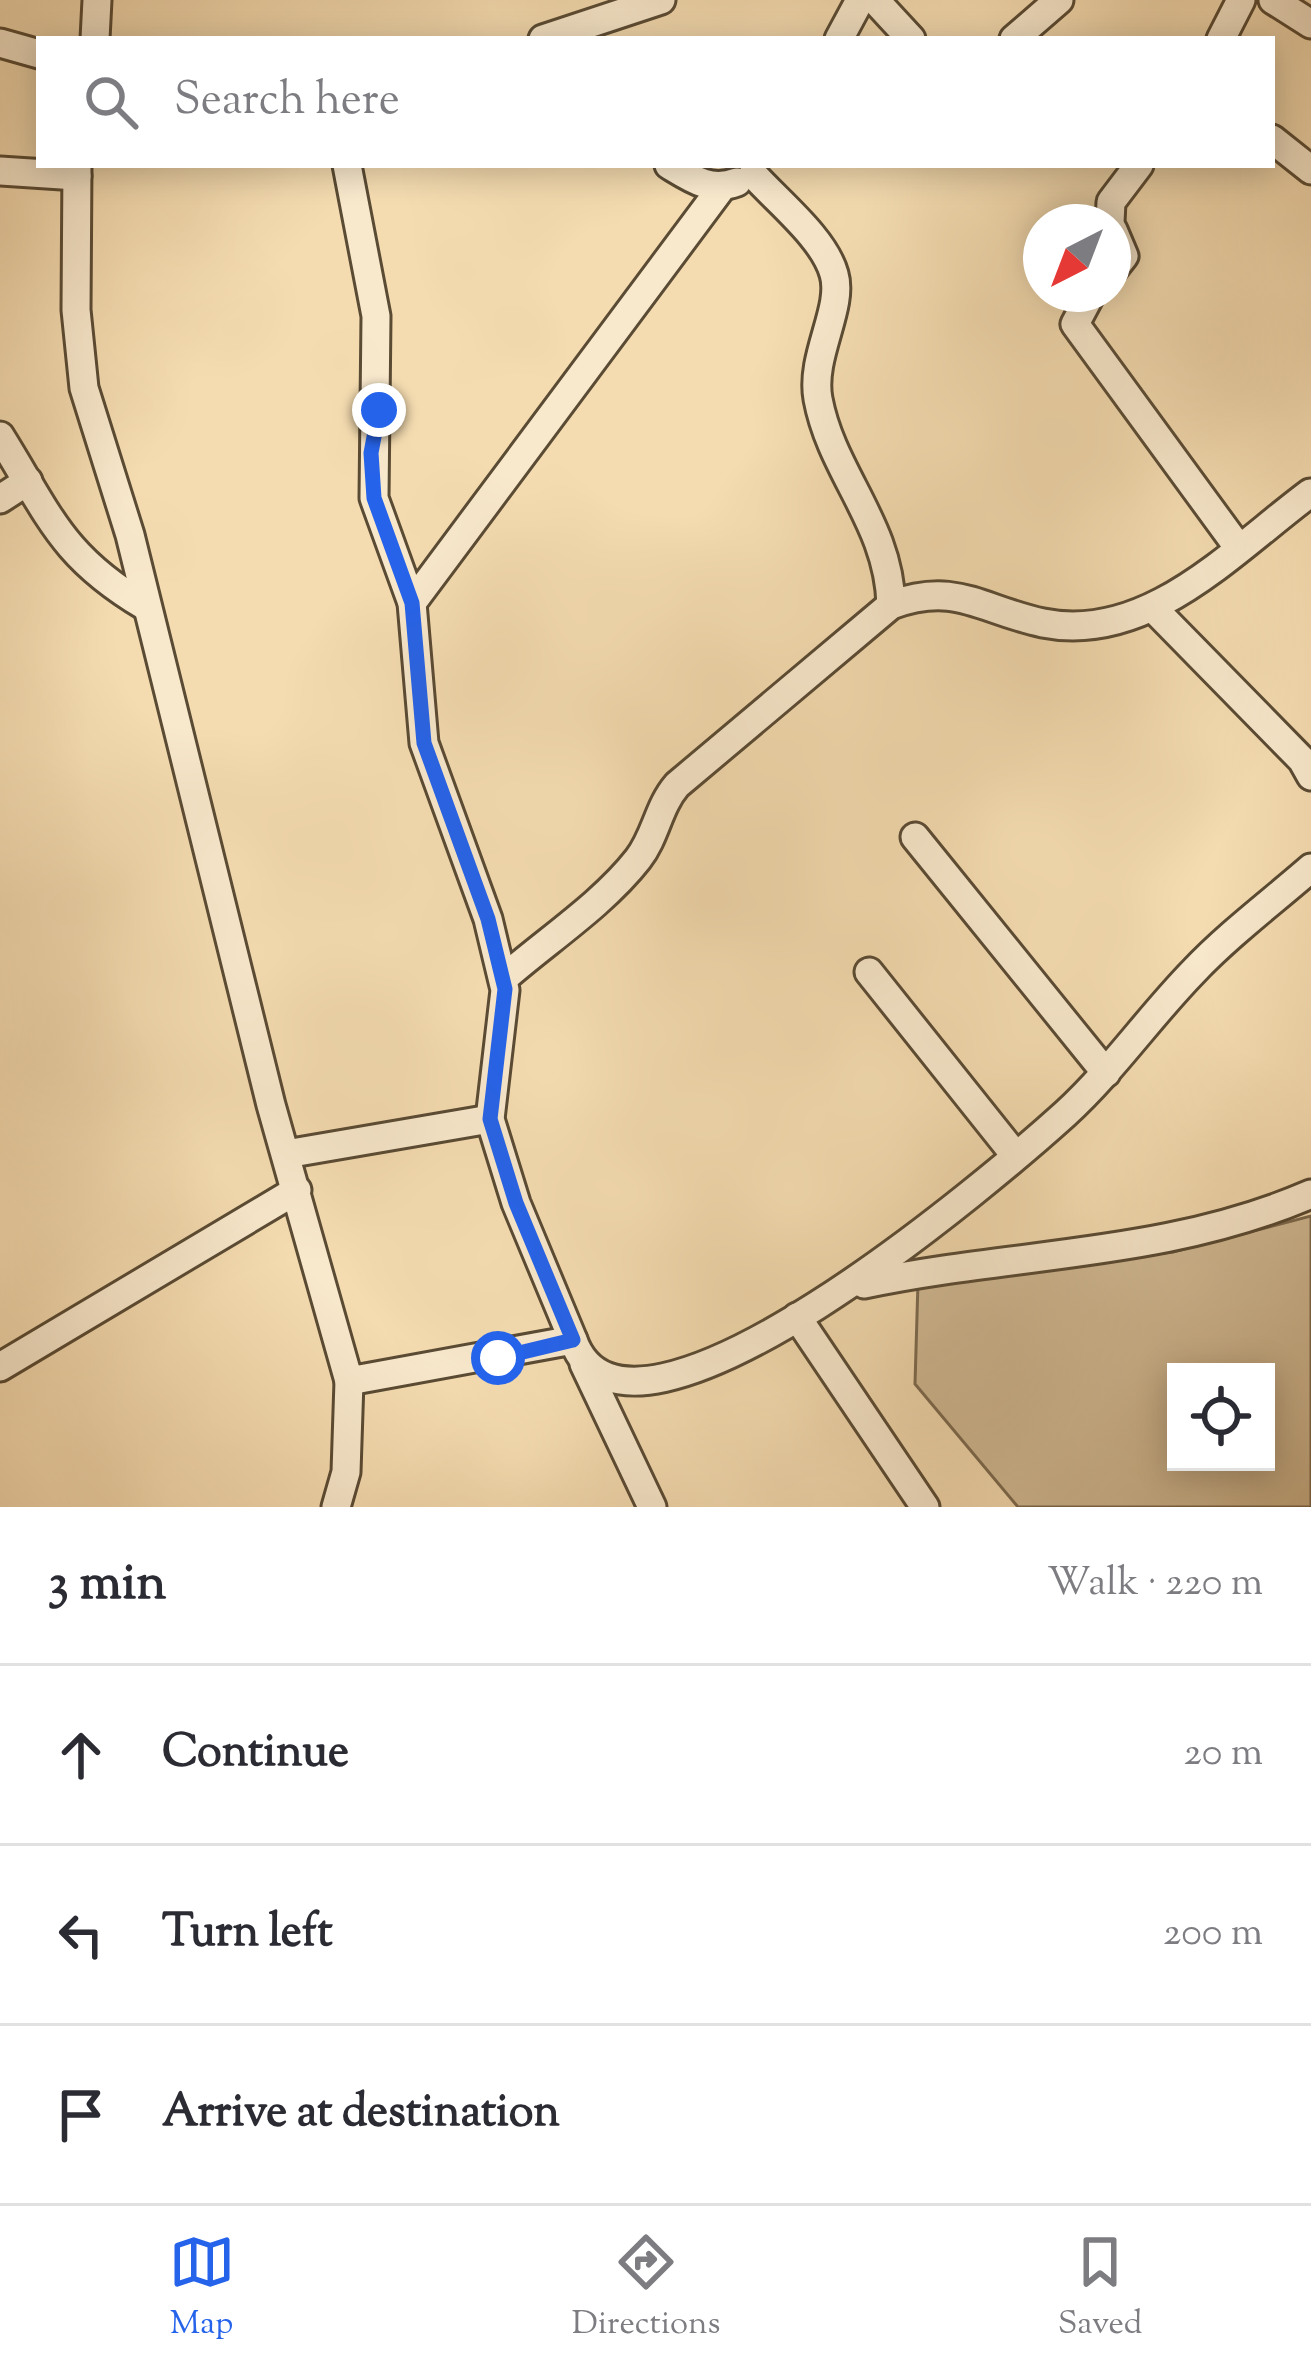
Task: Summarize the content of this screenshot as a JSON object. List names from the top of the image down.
{
  "north": "bottom left",
  "page": {
    "search": "Search here",
    "heading": ["3 min", "Walk · 220 m"],
    "list": [
      ["Continue", "20 m"],
      ["Turn left", "200 m"],
      "Arrive at destination"
    ],
    "nav": ["Map", "Directions", "Saved"]
  }
}
